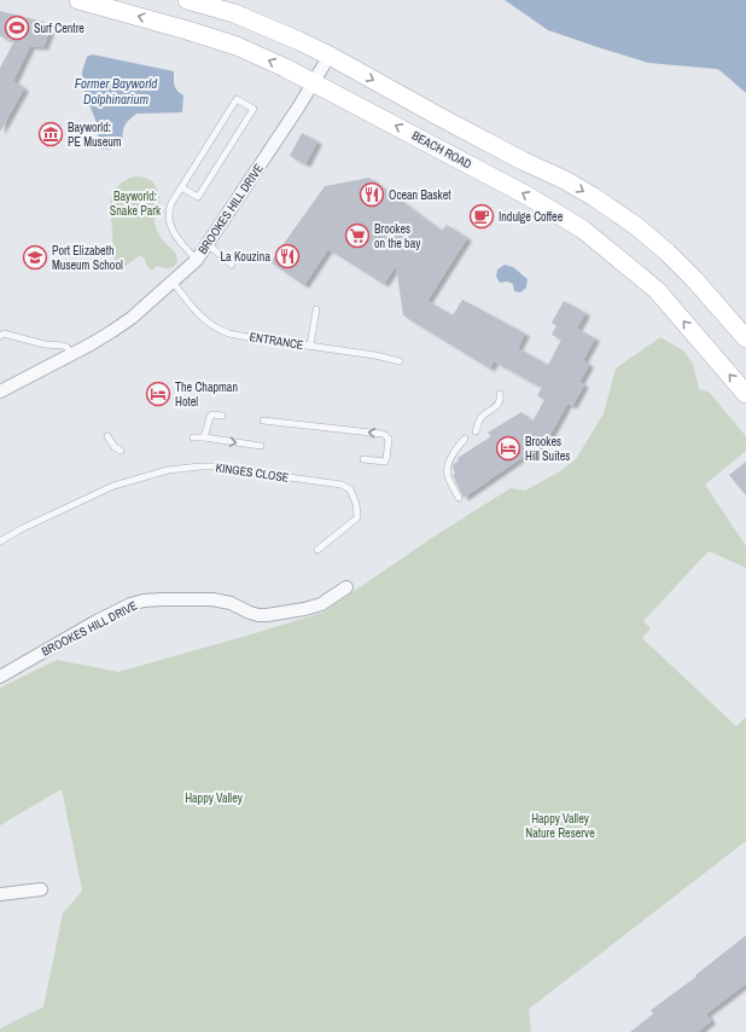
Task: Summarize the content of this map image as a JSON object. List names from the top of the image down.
{
  "streets": {
    "main road": ["BEACH ROAD"],
    "street": ["BROOKES HILL DRIVE"],
    "lane": ["ENTRANCE", "KINGES CLOSE"]
  },
  "crossings": [
    ["BEACH ROAD", "BROOKES HILL DRIVE"],
    ["BROOKES HILL DRIVE", "ENTRANCE"]
  ],
  "water": ["Former Bayworld Dolphinarium"],
  "parks": ["Bayworld: Snake Park", "Happy Valley", "Happy Valley Nature Reserve"],
  "places": {
    "sports": ["Surf Centre"],
    "museum": ["Bayworld: PE Museum"],
    "restaurant": ["Ocean Basket", "La Kouzina"],
    "cafe": ["Indulge Coffee"],
    "supermarket": ["Brookes on the bay"],
    "school or university": ["Port Elizabeth Museum School"],
    "hotel": ["The Chapman Hotel", "Brookes Hill Suites"]
  }
}
